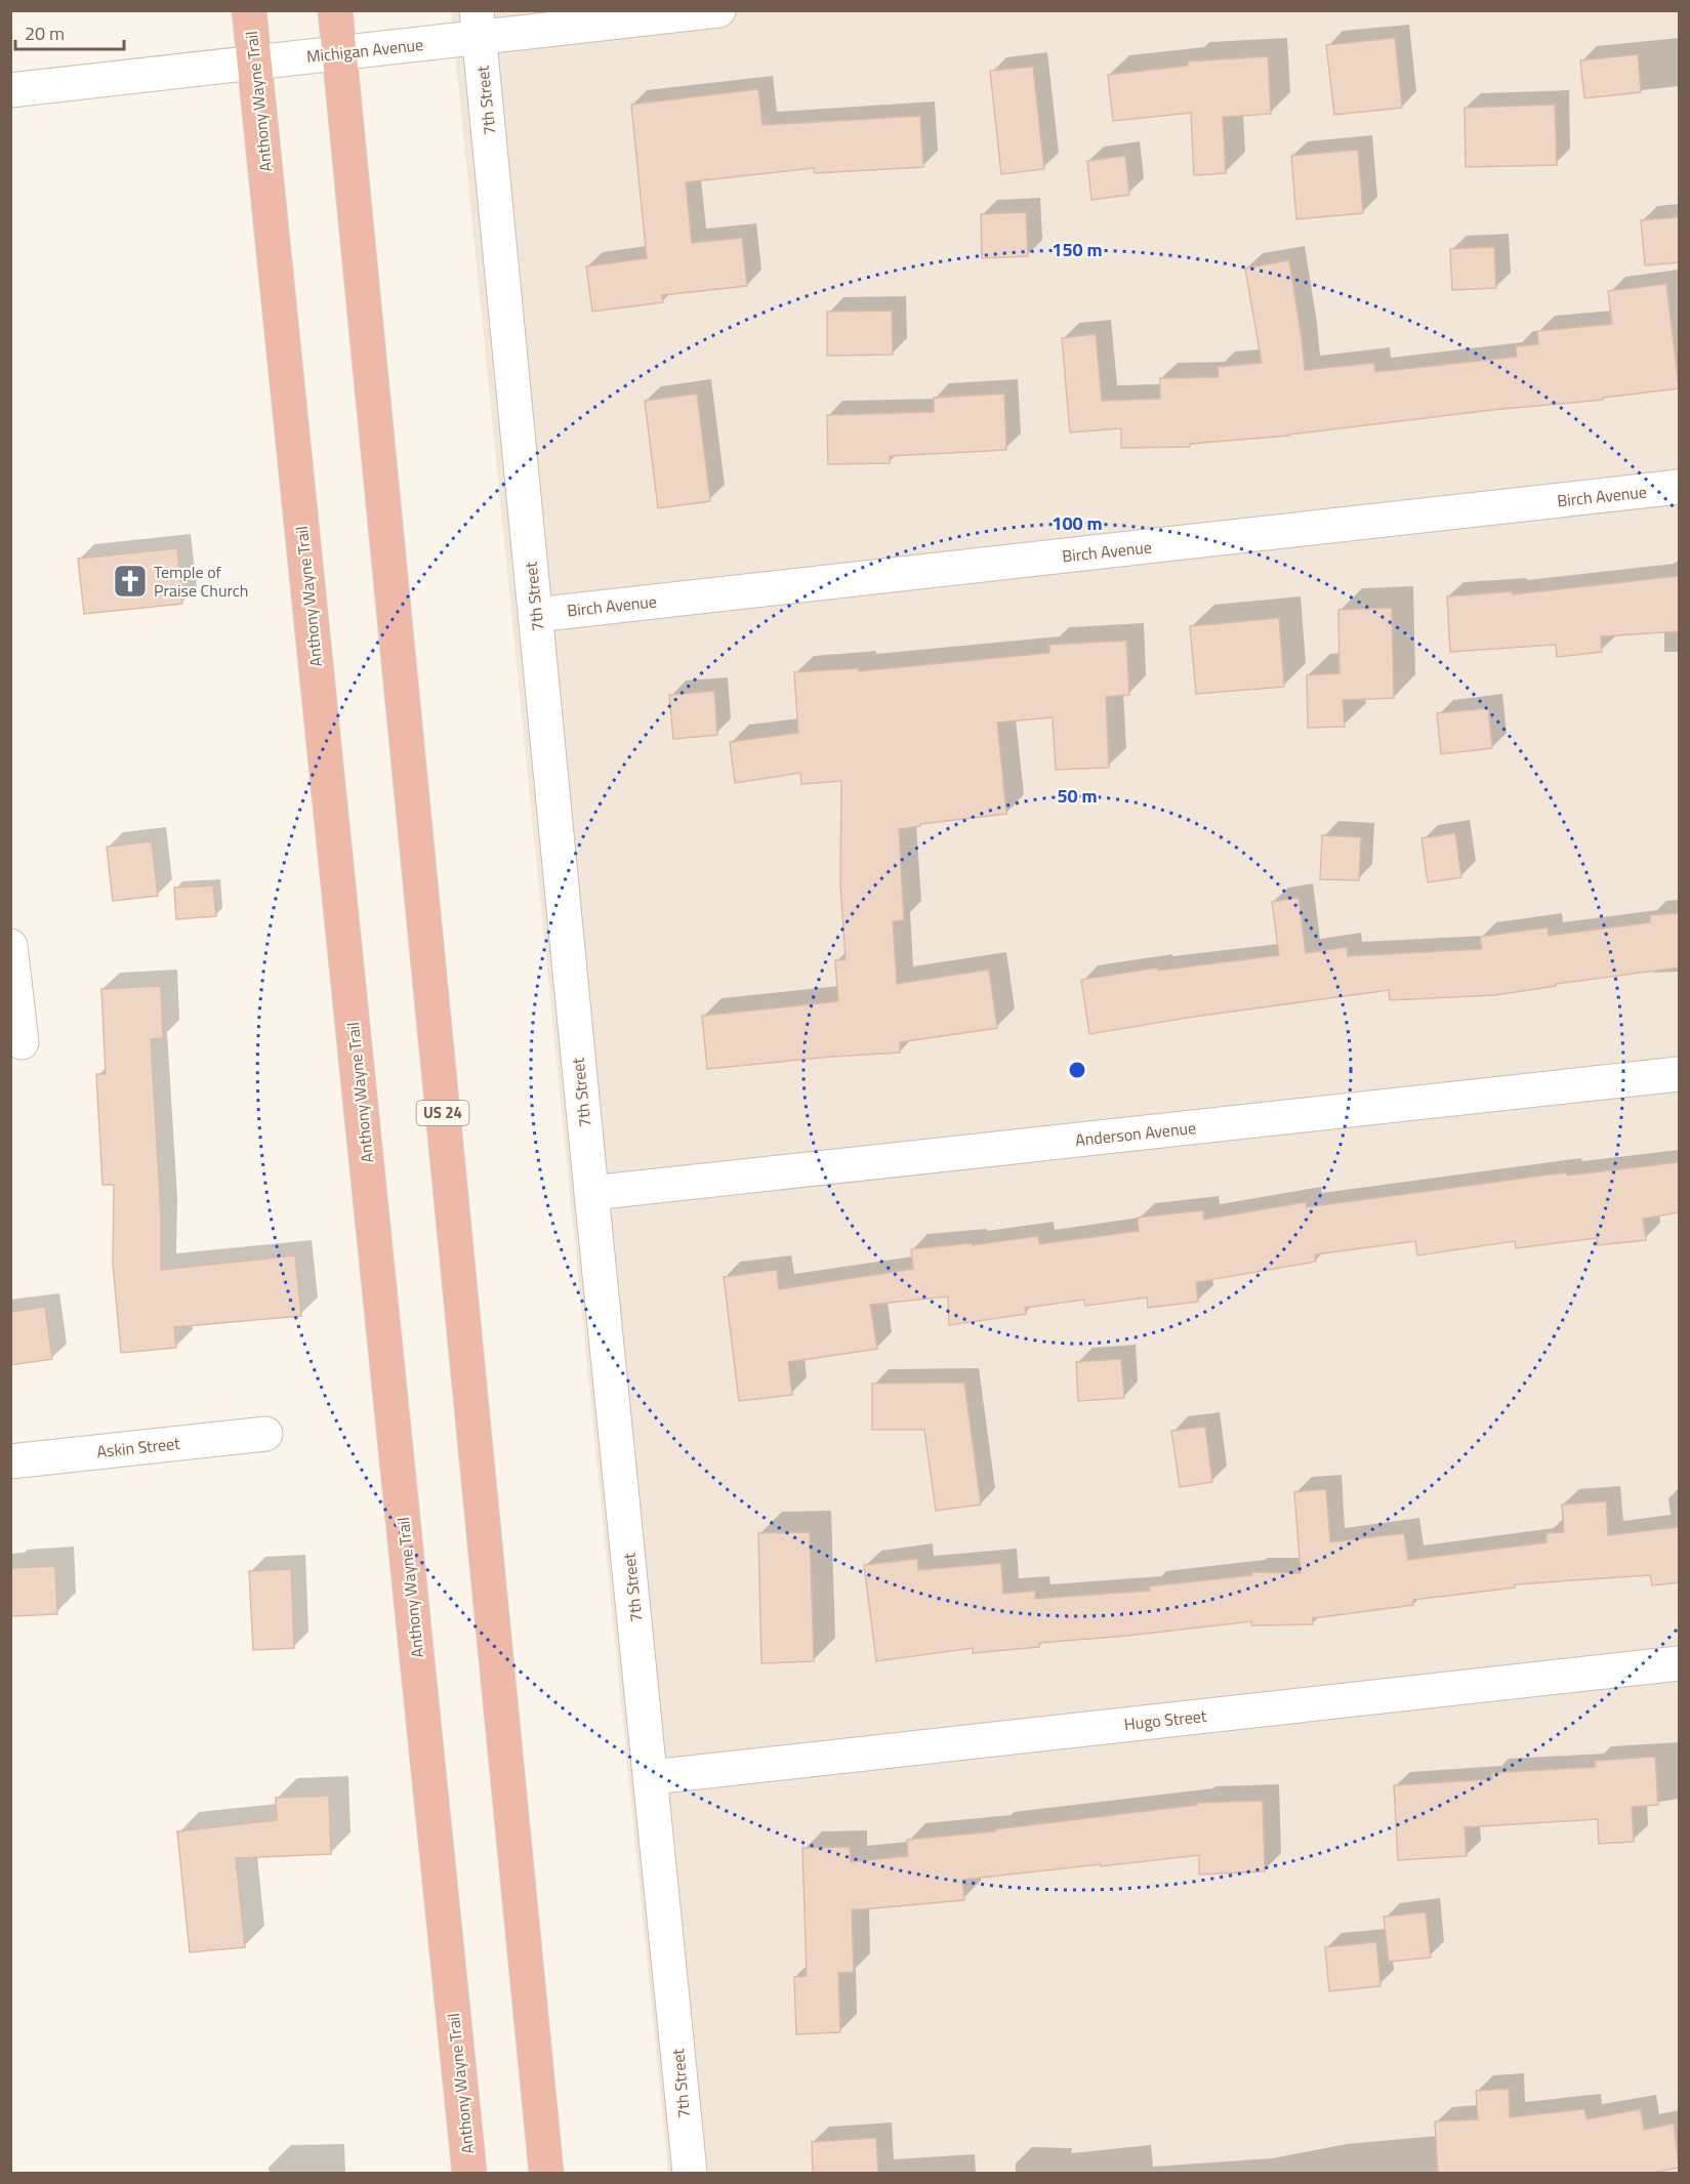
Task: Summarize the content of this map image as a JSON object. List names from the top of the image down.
{
  "streets": {
    "highway": ["Anthony Wayne Trail", "US 24"],
    "street": [
      "Michigan Avenue",
      "7th Street",
      "Birch Avenue",
      "Anderson Avenue",
      "Askin Street",
      "Hugo Street"
    ]
  },
  "crossings": [
    ["Michigan Avenue", "7th Street"],
    ["Michigan Avenue", "Anthony Wayne Trail"],
    ["Michigan Avenue", "US 24"],
    ["7th Street", "Birch Avenue"],
    ["7th Street", "Anderson Avenue"],
    ["7th Street", "Hugo Street"]
  ],
  "places": {
    "church": ["Temple of Praise Church"]
  },
  "scale_bar": "20 m",
  "rings": ["150 m", "100 m", "50 m"]
}
